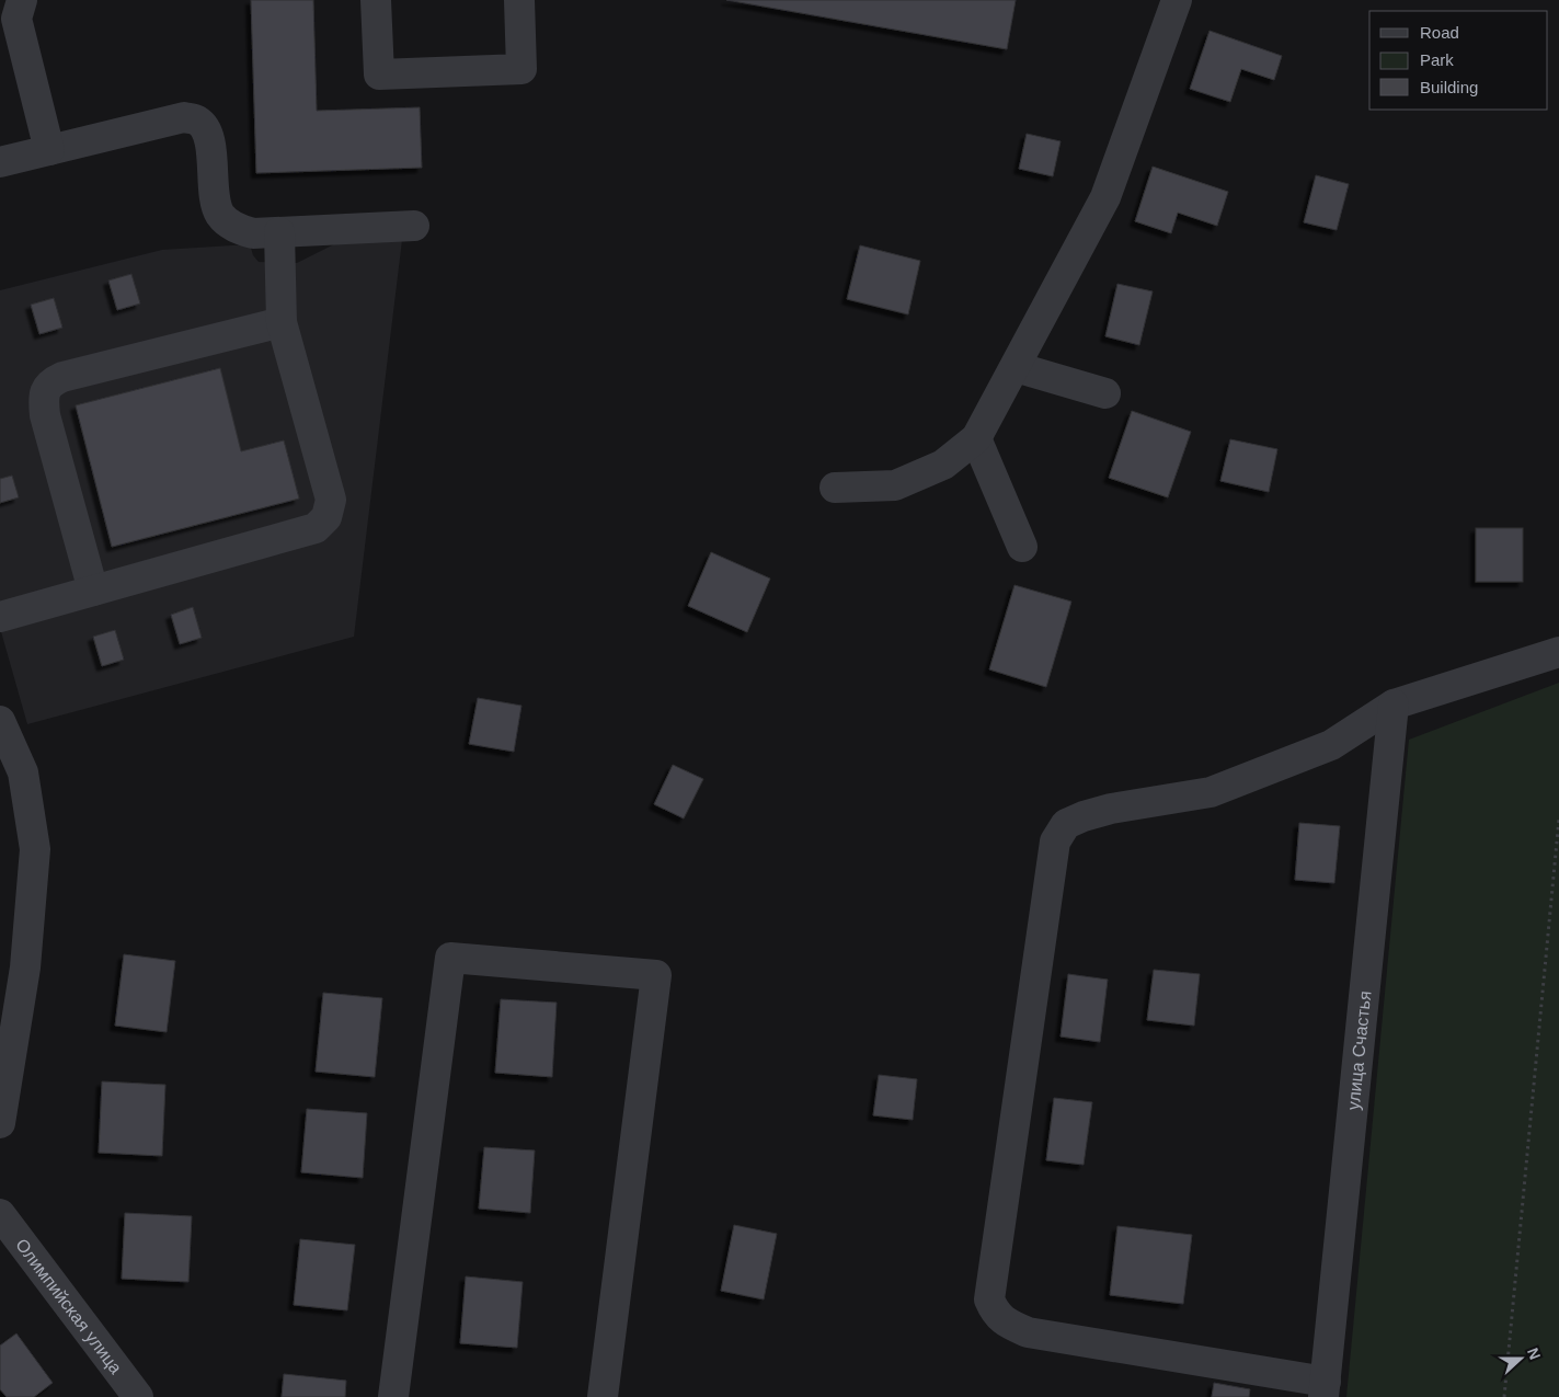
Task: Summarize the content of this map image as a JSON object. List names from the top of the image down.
{
  "streets": {
    "street": ["улица Счастья", "Олимпийская улица"]
  },
  "legend": ["Road", "Park", "Building"],
  "north": "right"
}
